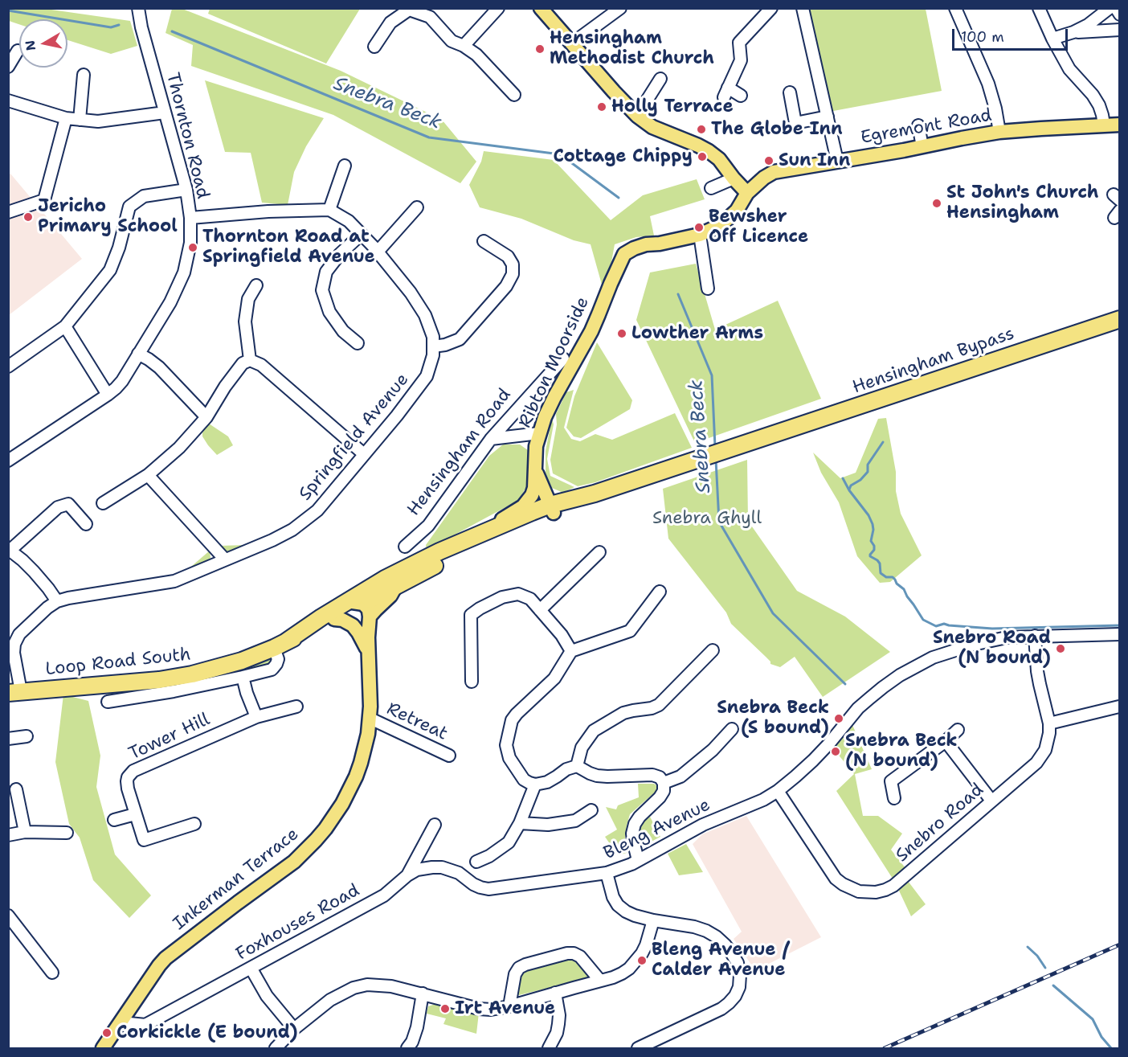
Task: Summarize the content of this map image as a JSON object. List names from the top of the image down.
{
  "streets": {
    "highway": ["Hensingham Bypass", "Loop Road South"],
    "main road": ["Egremont Road", "Ribton Moorside", "Inkerman Terrace"],
    "street": [
      "Thornton Road",
      "Springfield Avenue",
      "Hensingham Road",
      "Retreat",
      "Tower Hill",
      "Snebro Road",
      "Bleng Avenue",
      "Foxhouses Road"
    ]
  },
  "crossings": [
    ["Egremont Road", "Ribton Moorside"],
    ["Springfield Avenue", "Loop Road South"],
    ["Loop Road South", "Tower Hill"],
    ["Retreat", "Inkerman Terrace"],
    ["Snebro Road", "Bleng Avenue"],
    ["Bleng Avenue", "Foxhouses Road"],
    ["Inkerman Terrace", "Foxhouses Road"]
  ],
  "water": ["Snebra Beck"],
  "parks": ["Snebra Ghyll"],
  "places": [
    "Hensingham Methodist Church",
    "Holly Terrace",
    "The Globe Inn",
    "Cottage Chippy",
    "Sun Inn",
    "St John's Church Hensingham",
    "Jericho Primary School",
    "Bewsher Off Licence",
    "Thornton Road at Springfield Avenue",
    "Lowther Arms",
    "Snebro Road (N bound)",
    "Snebra Beck (S bound)",
    "Snebra Beck (N bound)",
    "Bleng Avenue / Calder Avenue",
    "Irt Avenue",
    "Corkickle (E bound)"
  ],
  "scale_bar": "100 m",
  "north": "left"
}
